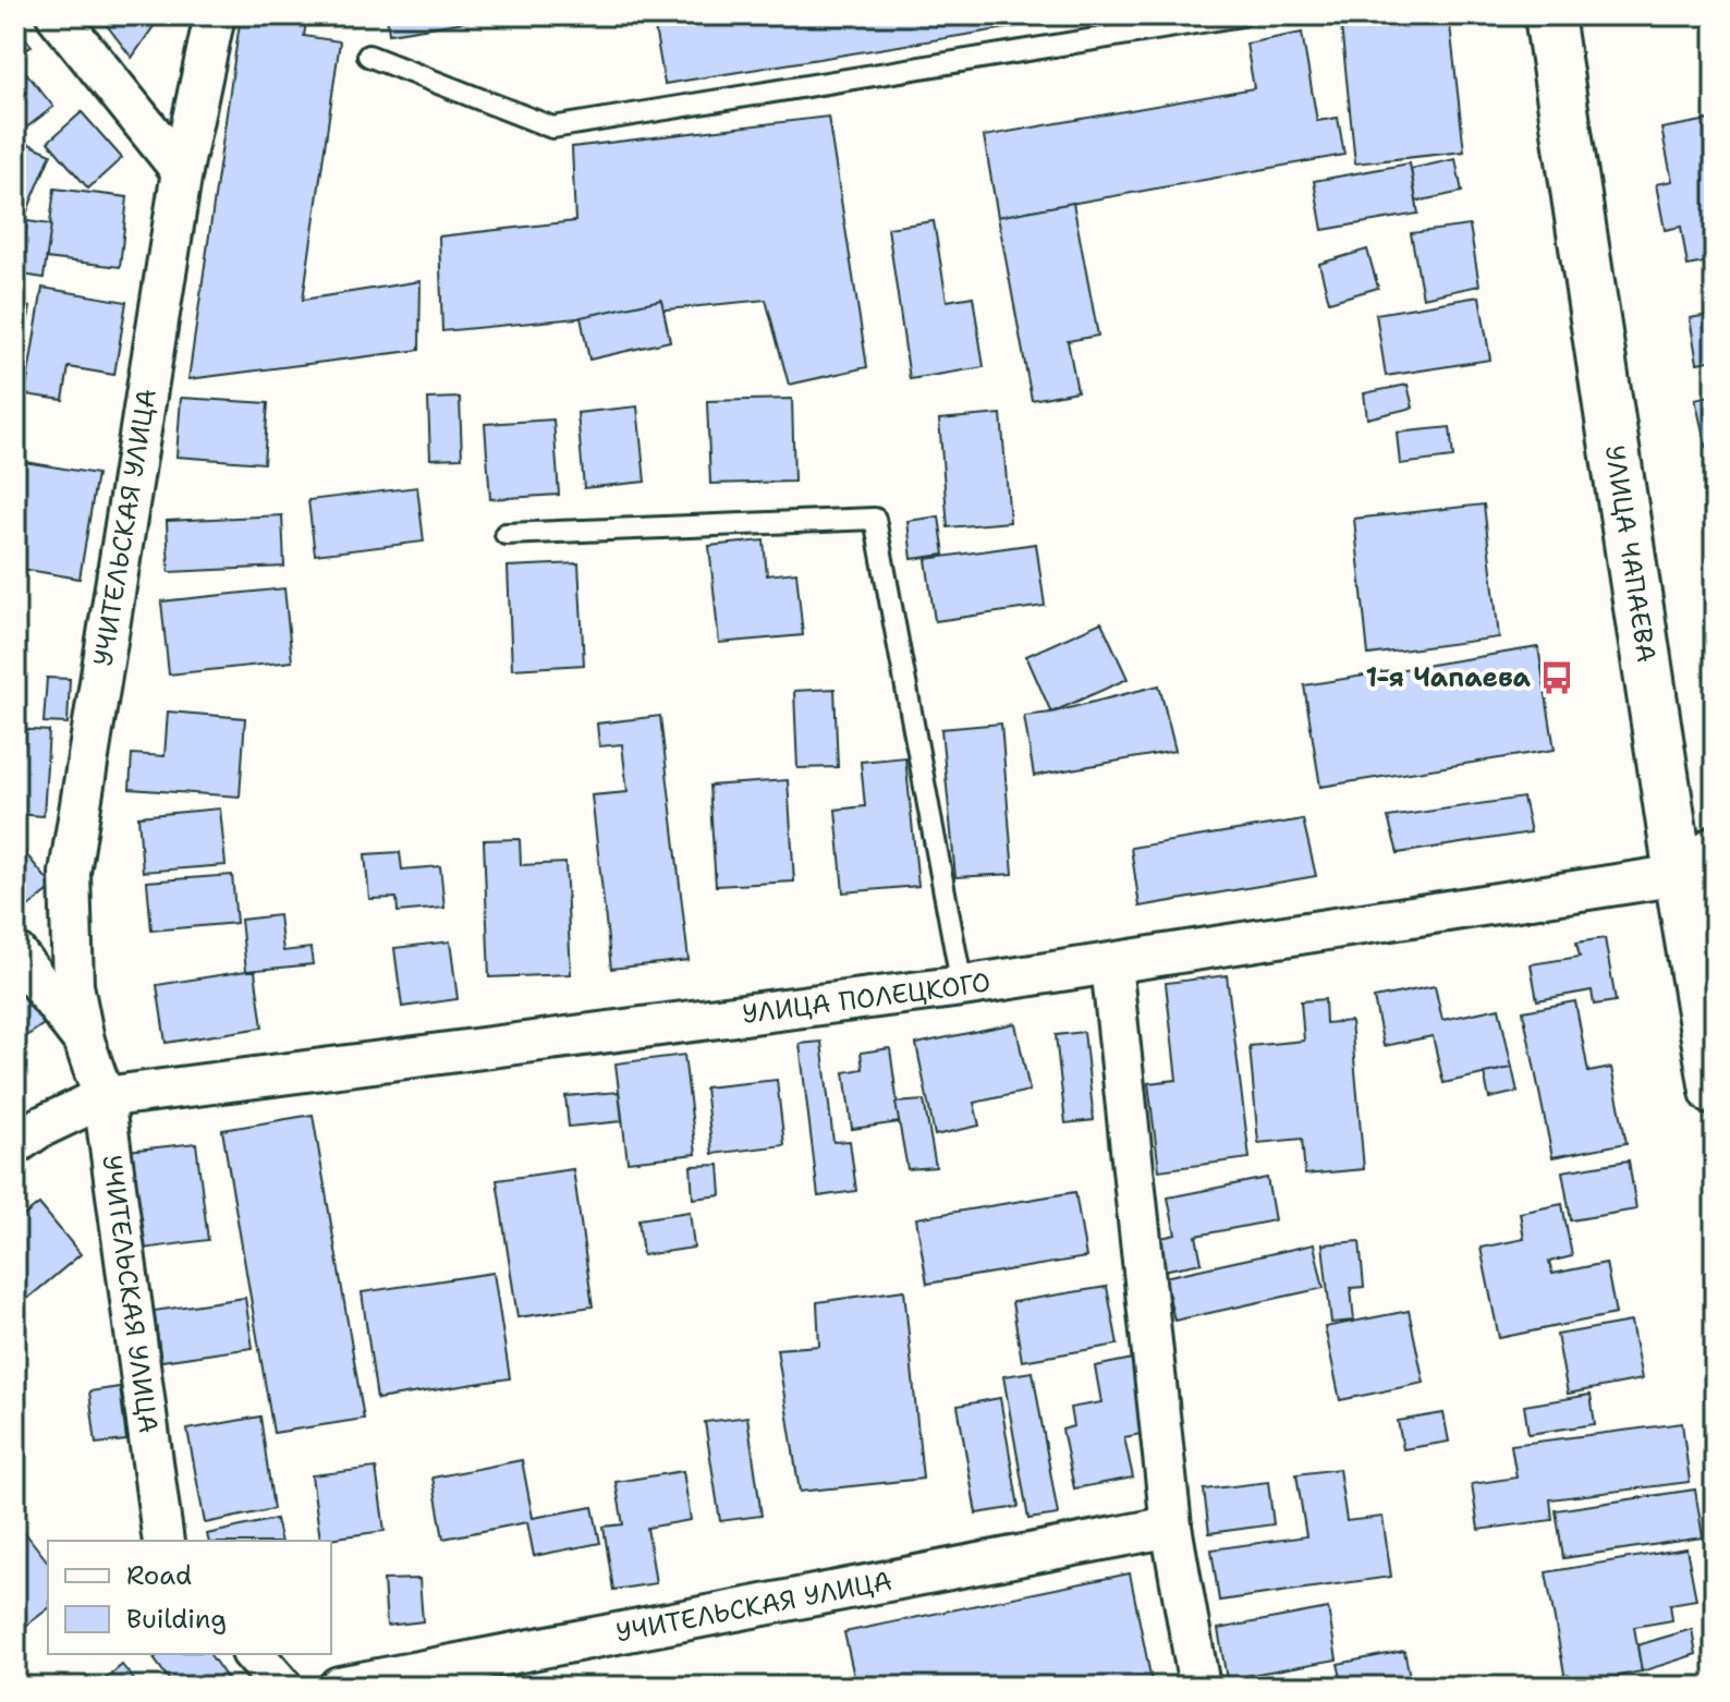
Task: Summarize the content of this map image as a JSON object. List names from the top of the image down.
{
  "streets": {
    "street": ["УЧИТЕЛЬСКАЯ УЛИЦА", "УЛИЦА ЧАПАЕВА", "УЛИЦА ПОЛЕЦКОГО"]
  },
  "crossings": [
    ["УЧИТЕЛЬСКАЯ УЛИЦА", "УЛИЦА ПОЛЕЦКОГО"],
    ["УЛИЦА ЧАПАЕВА", "УЛИЦА ПОЛЕЦКОГО"]
  ],
  "places": {
    "bus stop": ["1-я Чапаева"]
  },
  "legend": ["Road", "Building"]
}
